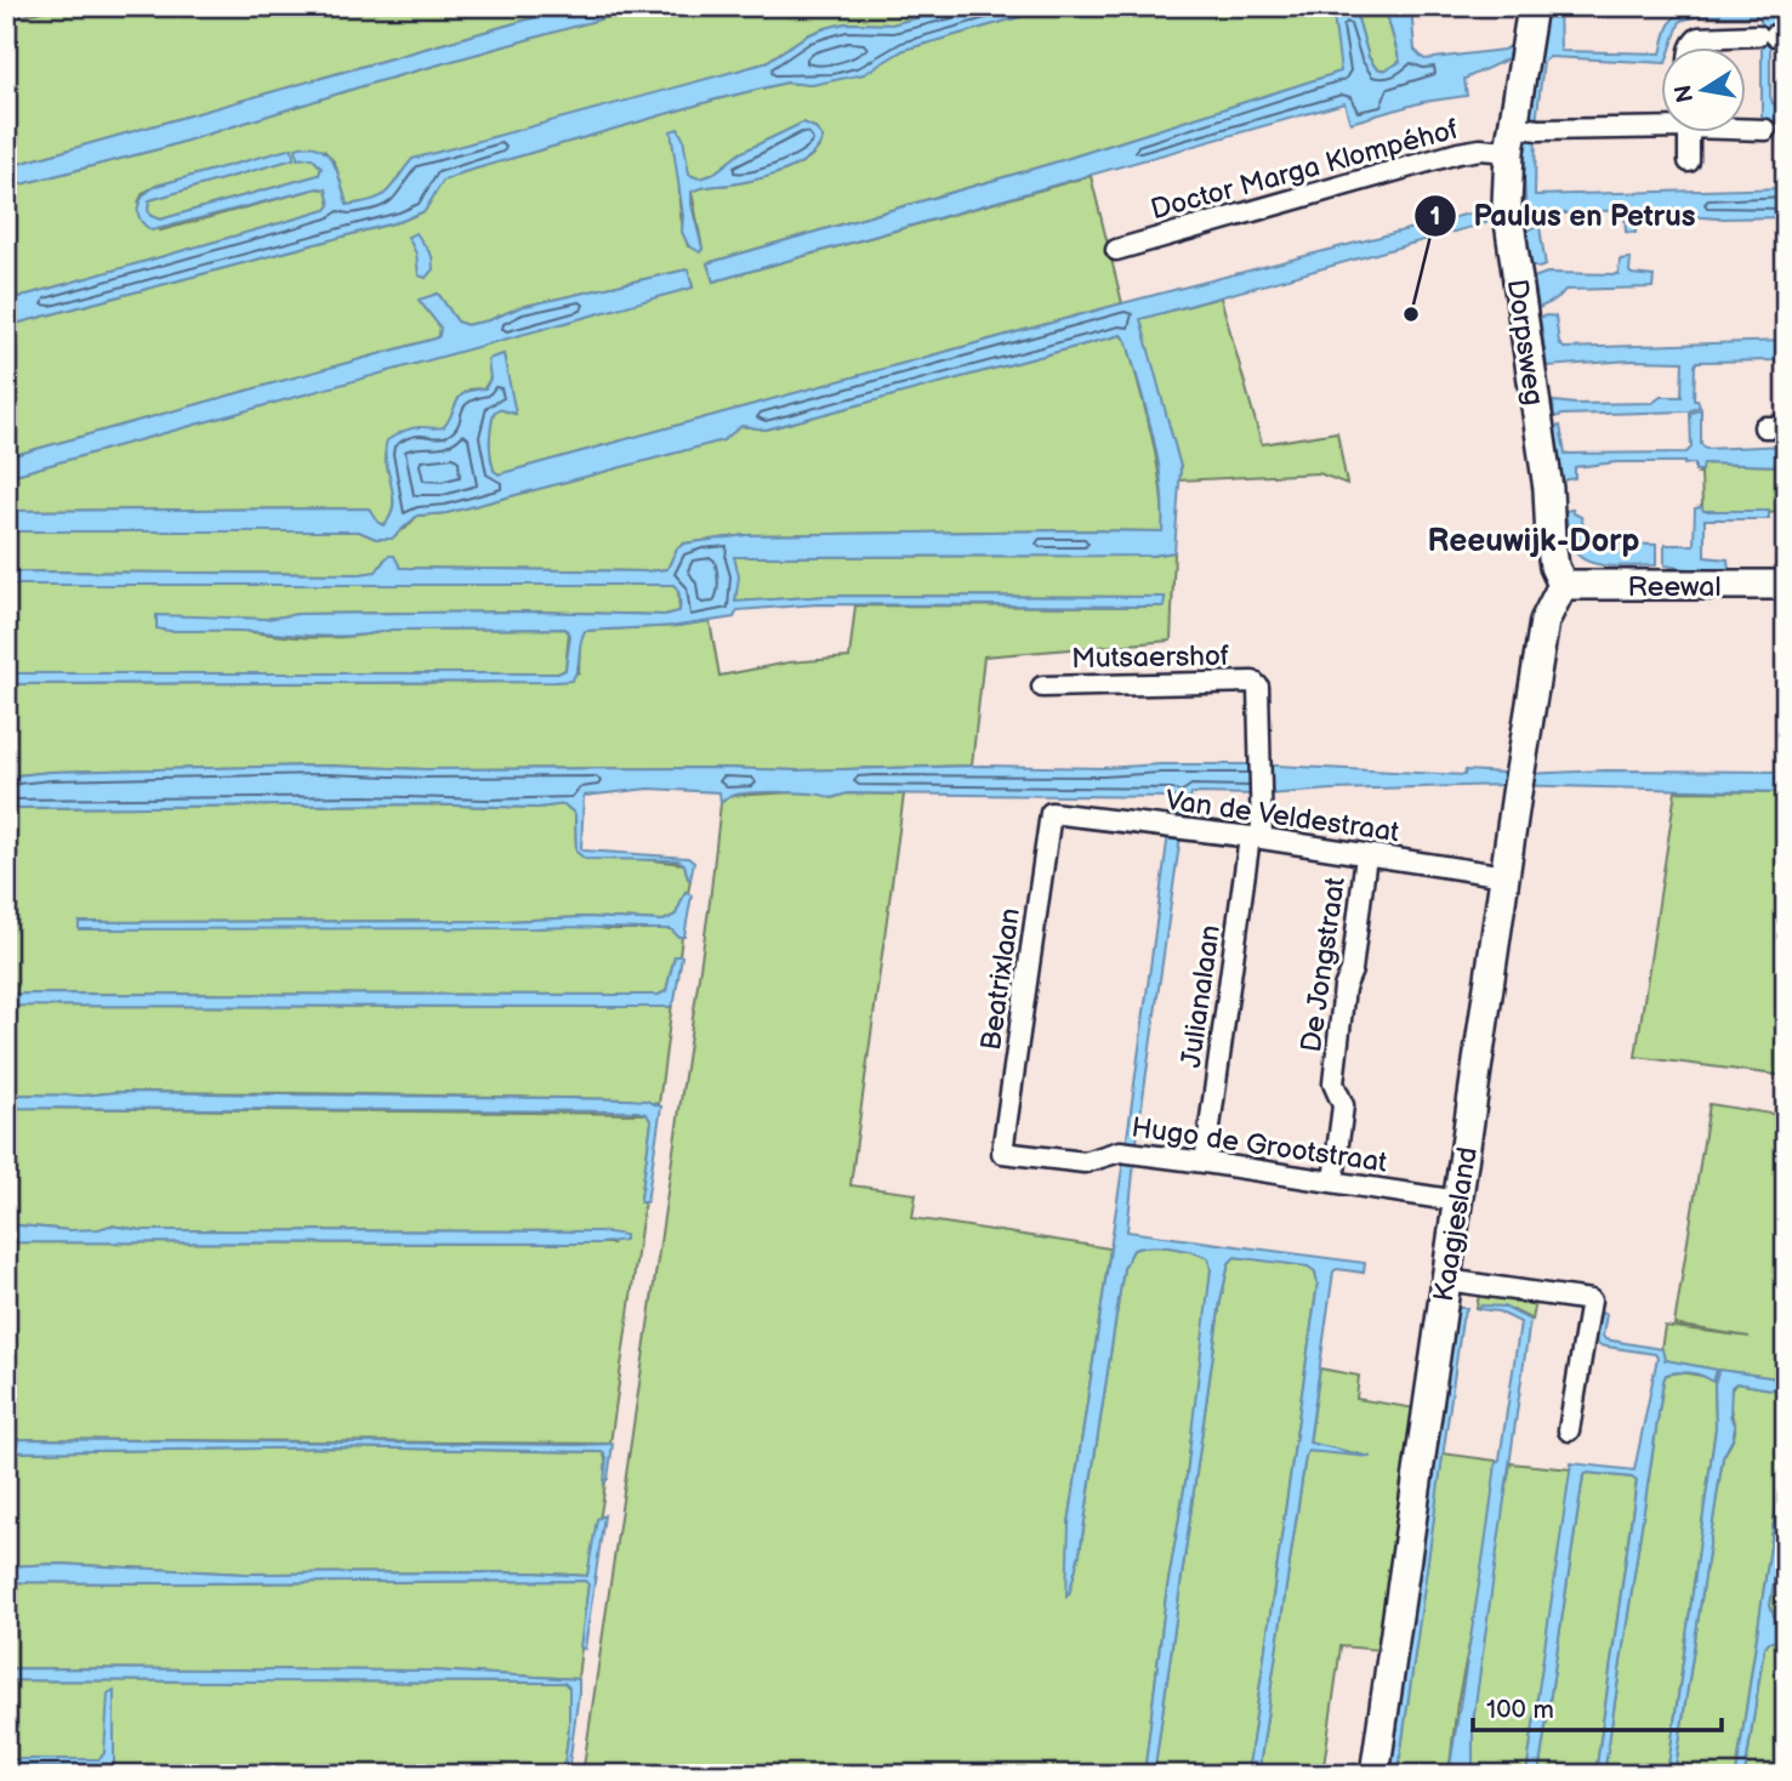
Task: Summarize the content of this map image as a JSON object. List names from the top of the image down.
{
  "streets": {
    "street": [
      "Doctor Marga Klompéhof",
      "Dorpsweg",
      "Reewal",
      "Mutsaershof",
      "Van de Veldestraat",
      "De Jongstraat",
      "Beatrixlaan",
      "Julianalaan",
      "Hugo de Grootstraat",
      "Kaagjesland"
    ]
  },
  "crossings": [
    ["Doctor Marga Klompéhof", "Dorpsweg"],
    ["Dorpsweg", "Reewal"],
    ["Dorpsweg", "Kaagjesland"],
    ["Reewal", "Kaagjesland"],
    ["Mutsaershof", "Van de Veldestraat"],
    ["Mutsaershof", "Julianalaan"],
    ["Van de Veldestraat", "De Jongstraat"],
    ["Van de Veldestraat", "Beatrixlaan"],
    ["Van de Veldestraat", "Julianalaan"],
    ["Van de Veldestraat", "Kaagjesland"],
    ["De Jongstraat", "Hugo de Grootstraat"],
    ["Beatrixlaan", "Hugo de Grootstraat"],
    ["Julianalaan", "Hugo de Grootstraat"],
    ["Hugo de Grootstraat", "Kaagjesland"]
  ],
  "districts": ["Reeuwijk-Dorp"],
  "places": ["Paulus en Petrus"],
  "scale_bar": "100 m",
  "north": "left"
}
